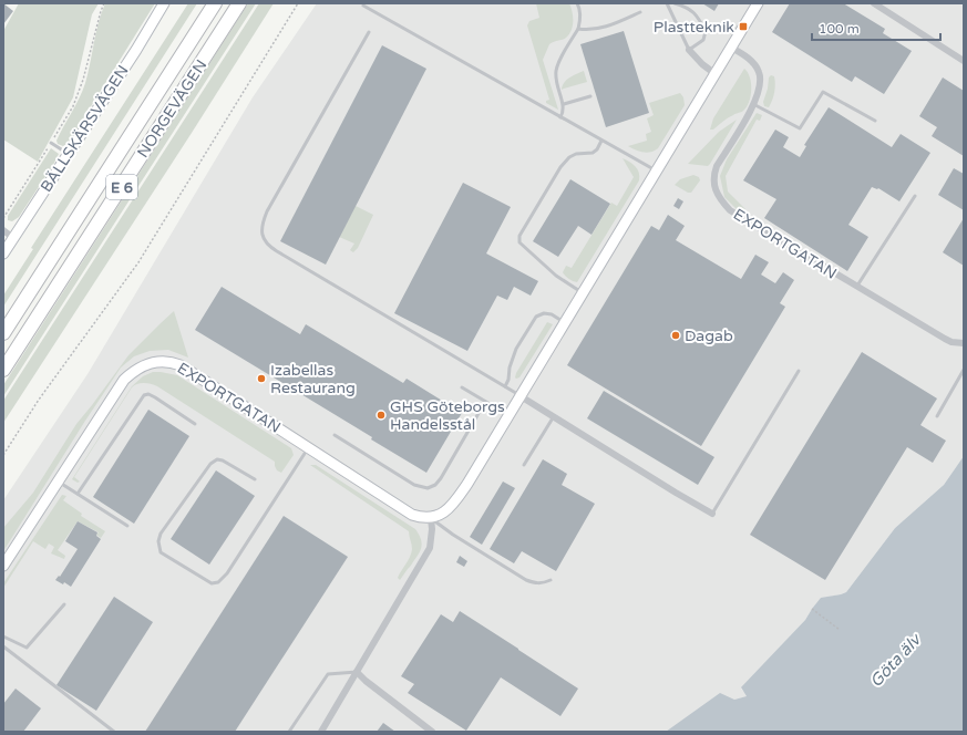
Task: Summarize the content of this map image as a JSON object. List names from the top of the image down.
{
  "streets": {
    "highway": ["NORGEVÄGEN", "E 6"],
    "street": ["BÄLLSKÄRSVÄGEN", "EXPORTGATAN"]
  },
  "water": ["Göta älv"],
  "places": {
    "transit": ["Plastteknik"],
    "other": ["Dagab", "Izabellas Restaurang", "GHS Göteborgs Handelsstål"]
  },
  "scale_bar": "100 m"
}
